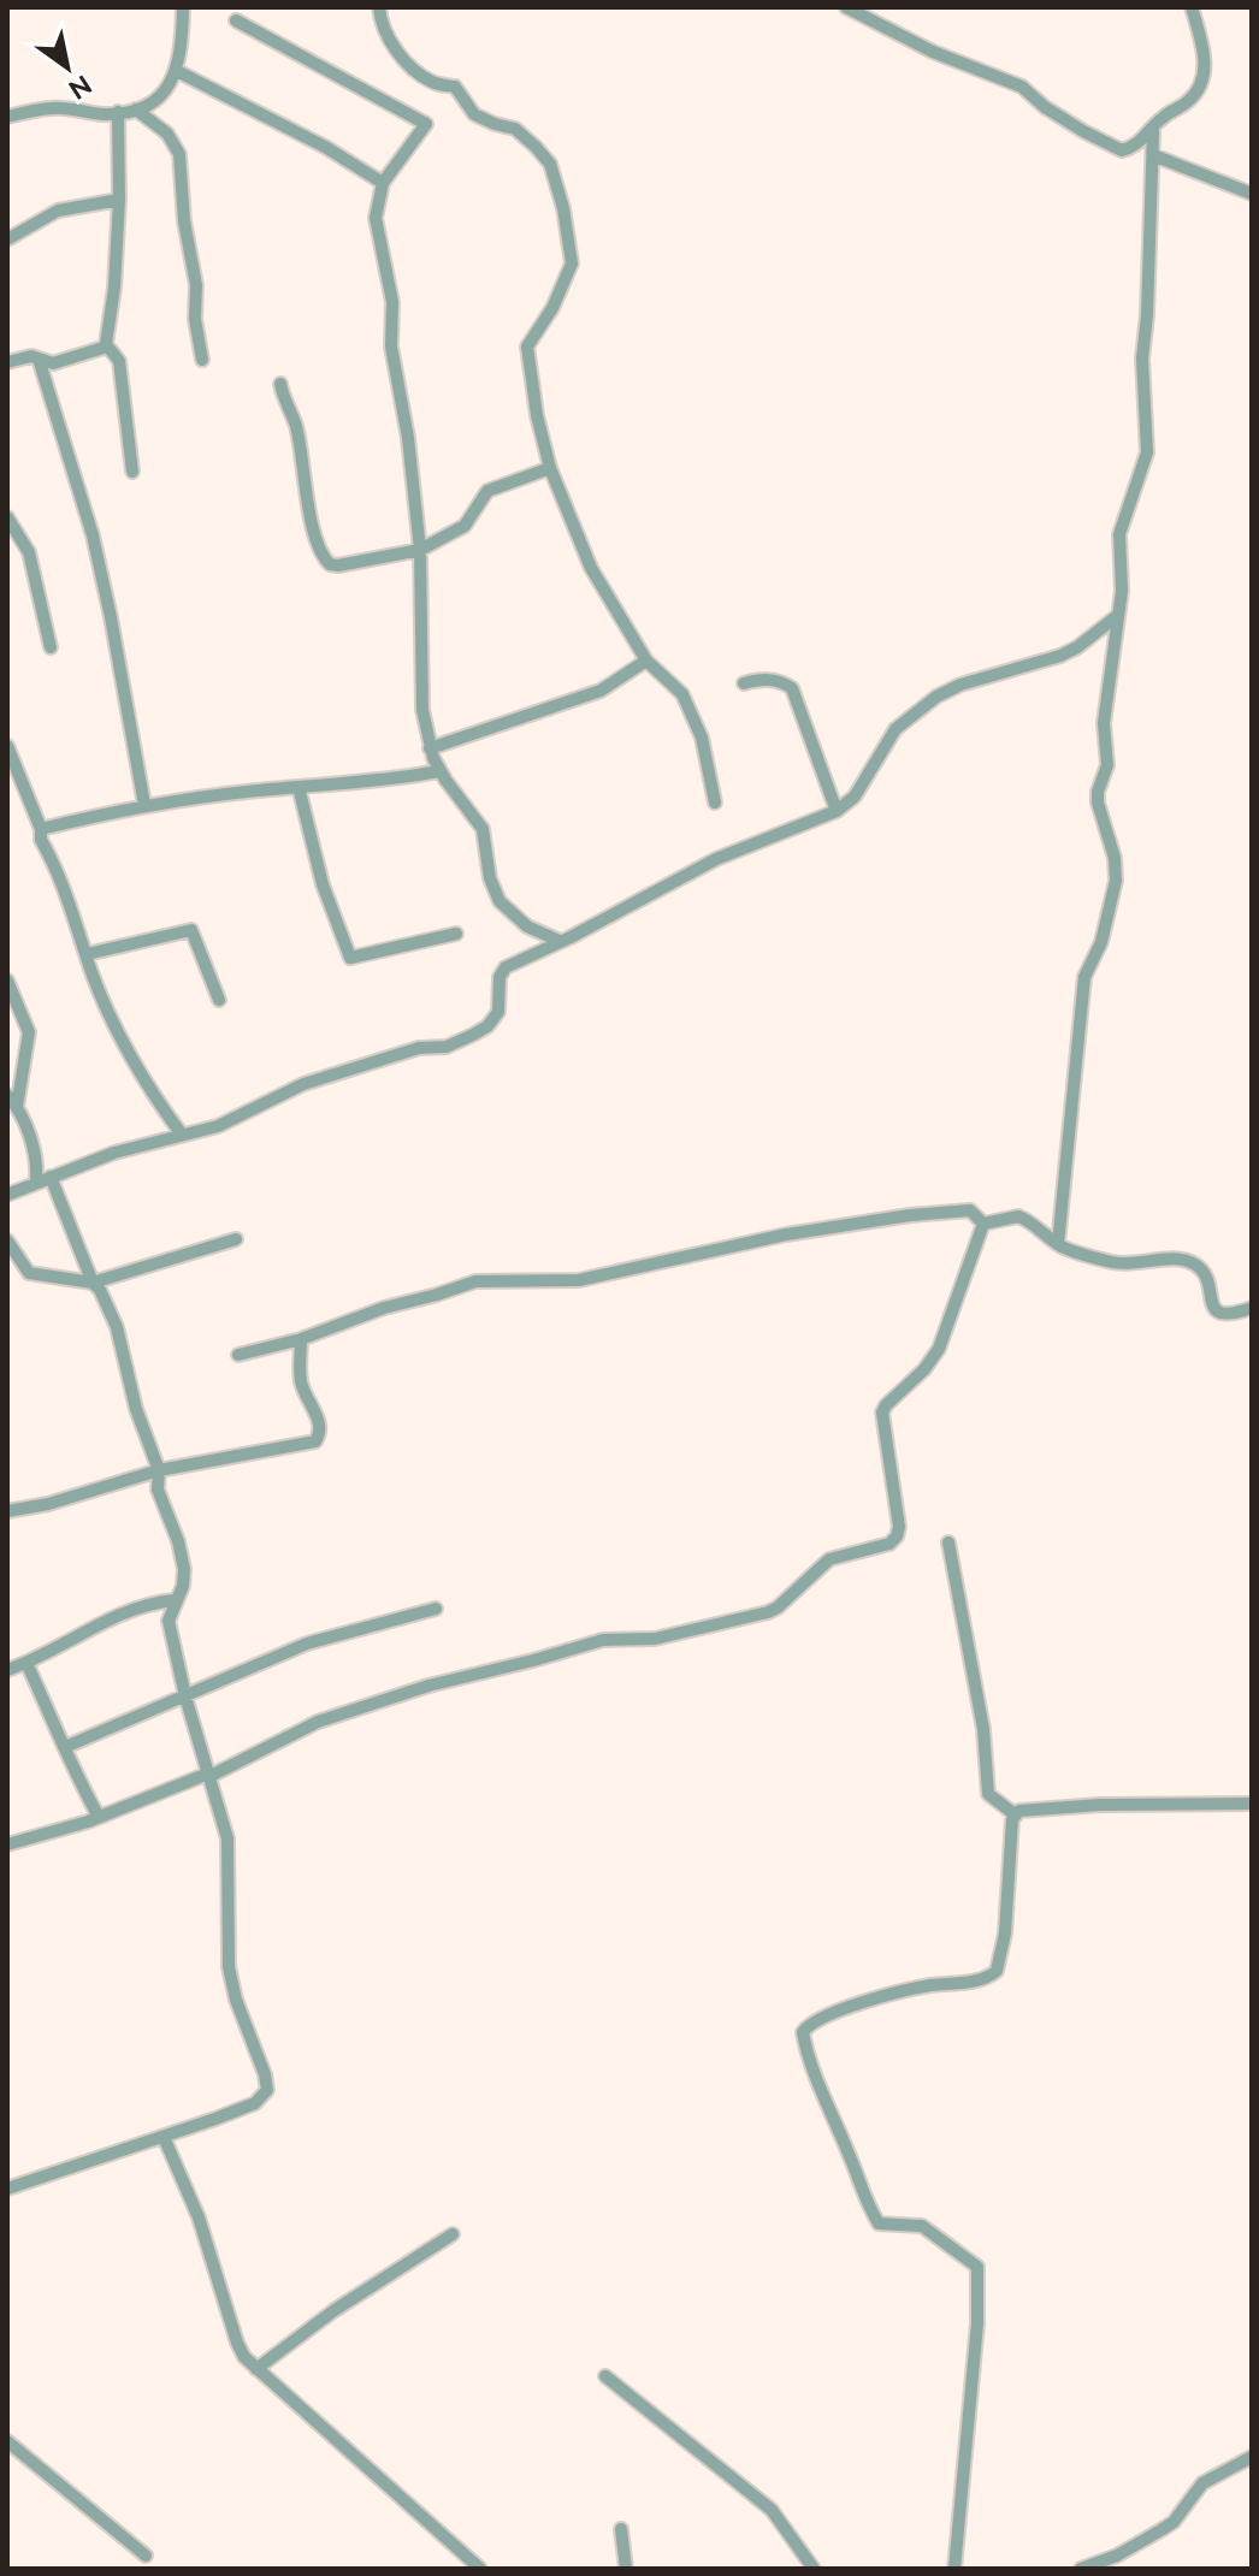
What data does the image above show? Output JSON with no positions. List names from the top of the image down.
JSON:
{
  "north": "bottom right"
}
